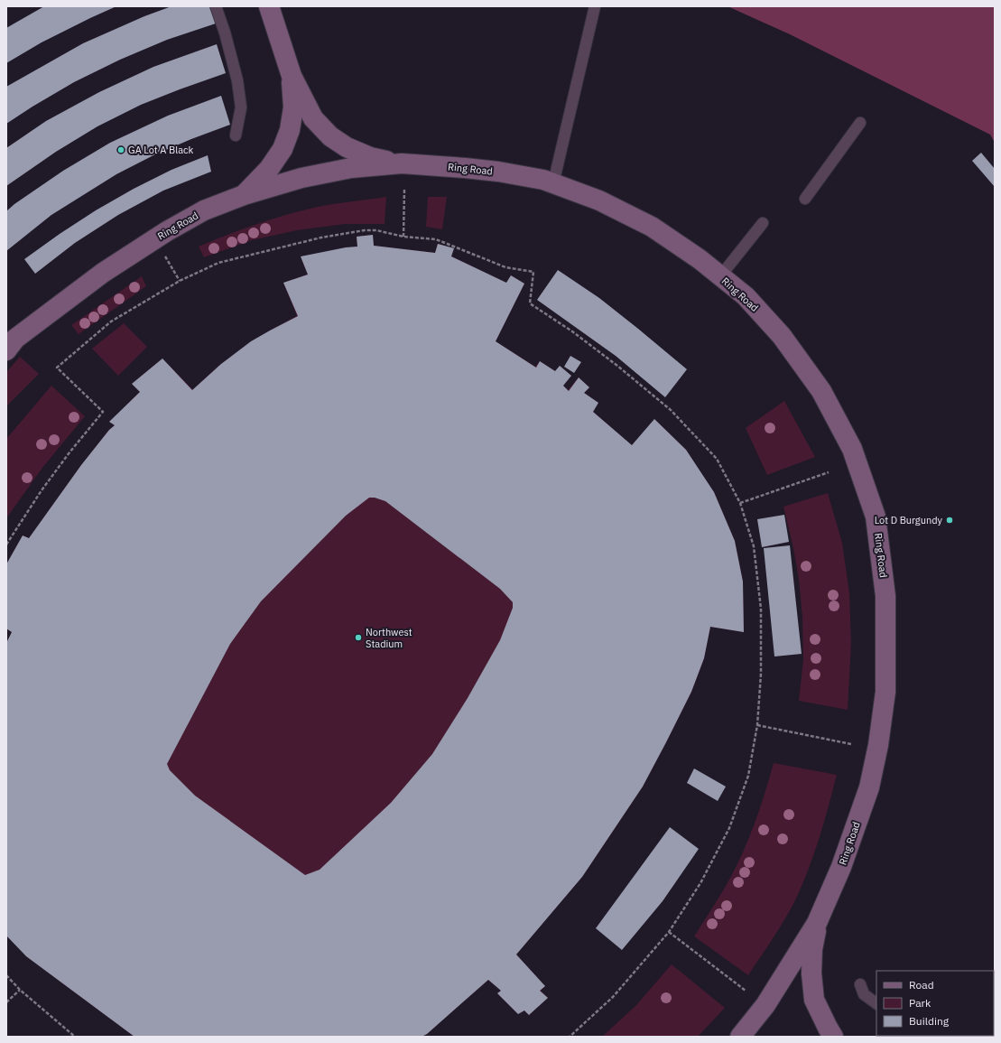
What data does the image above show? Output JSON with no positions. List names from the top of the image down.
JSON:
{
  "streets": {
    "main road": ["Ring Road"]
  },
  "places": ["GA Lot A Black", "Lot D Burgundy", "Northwest Stadium"],
  "legend": ["Road", "Park", "Building"]
}
